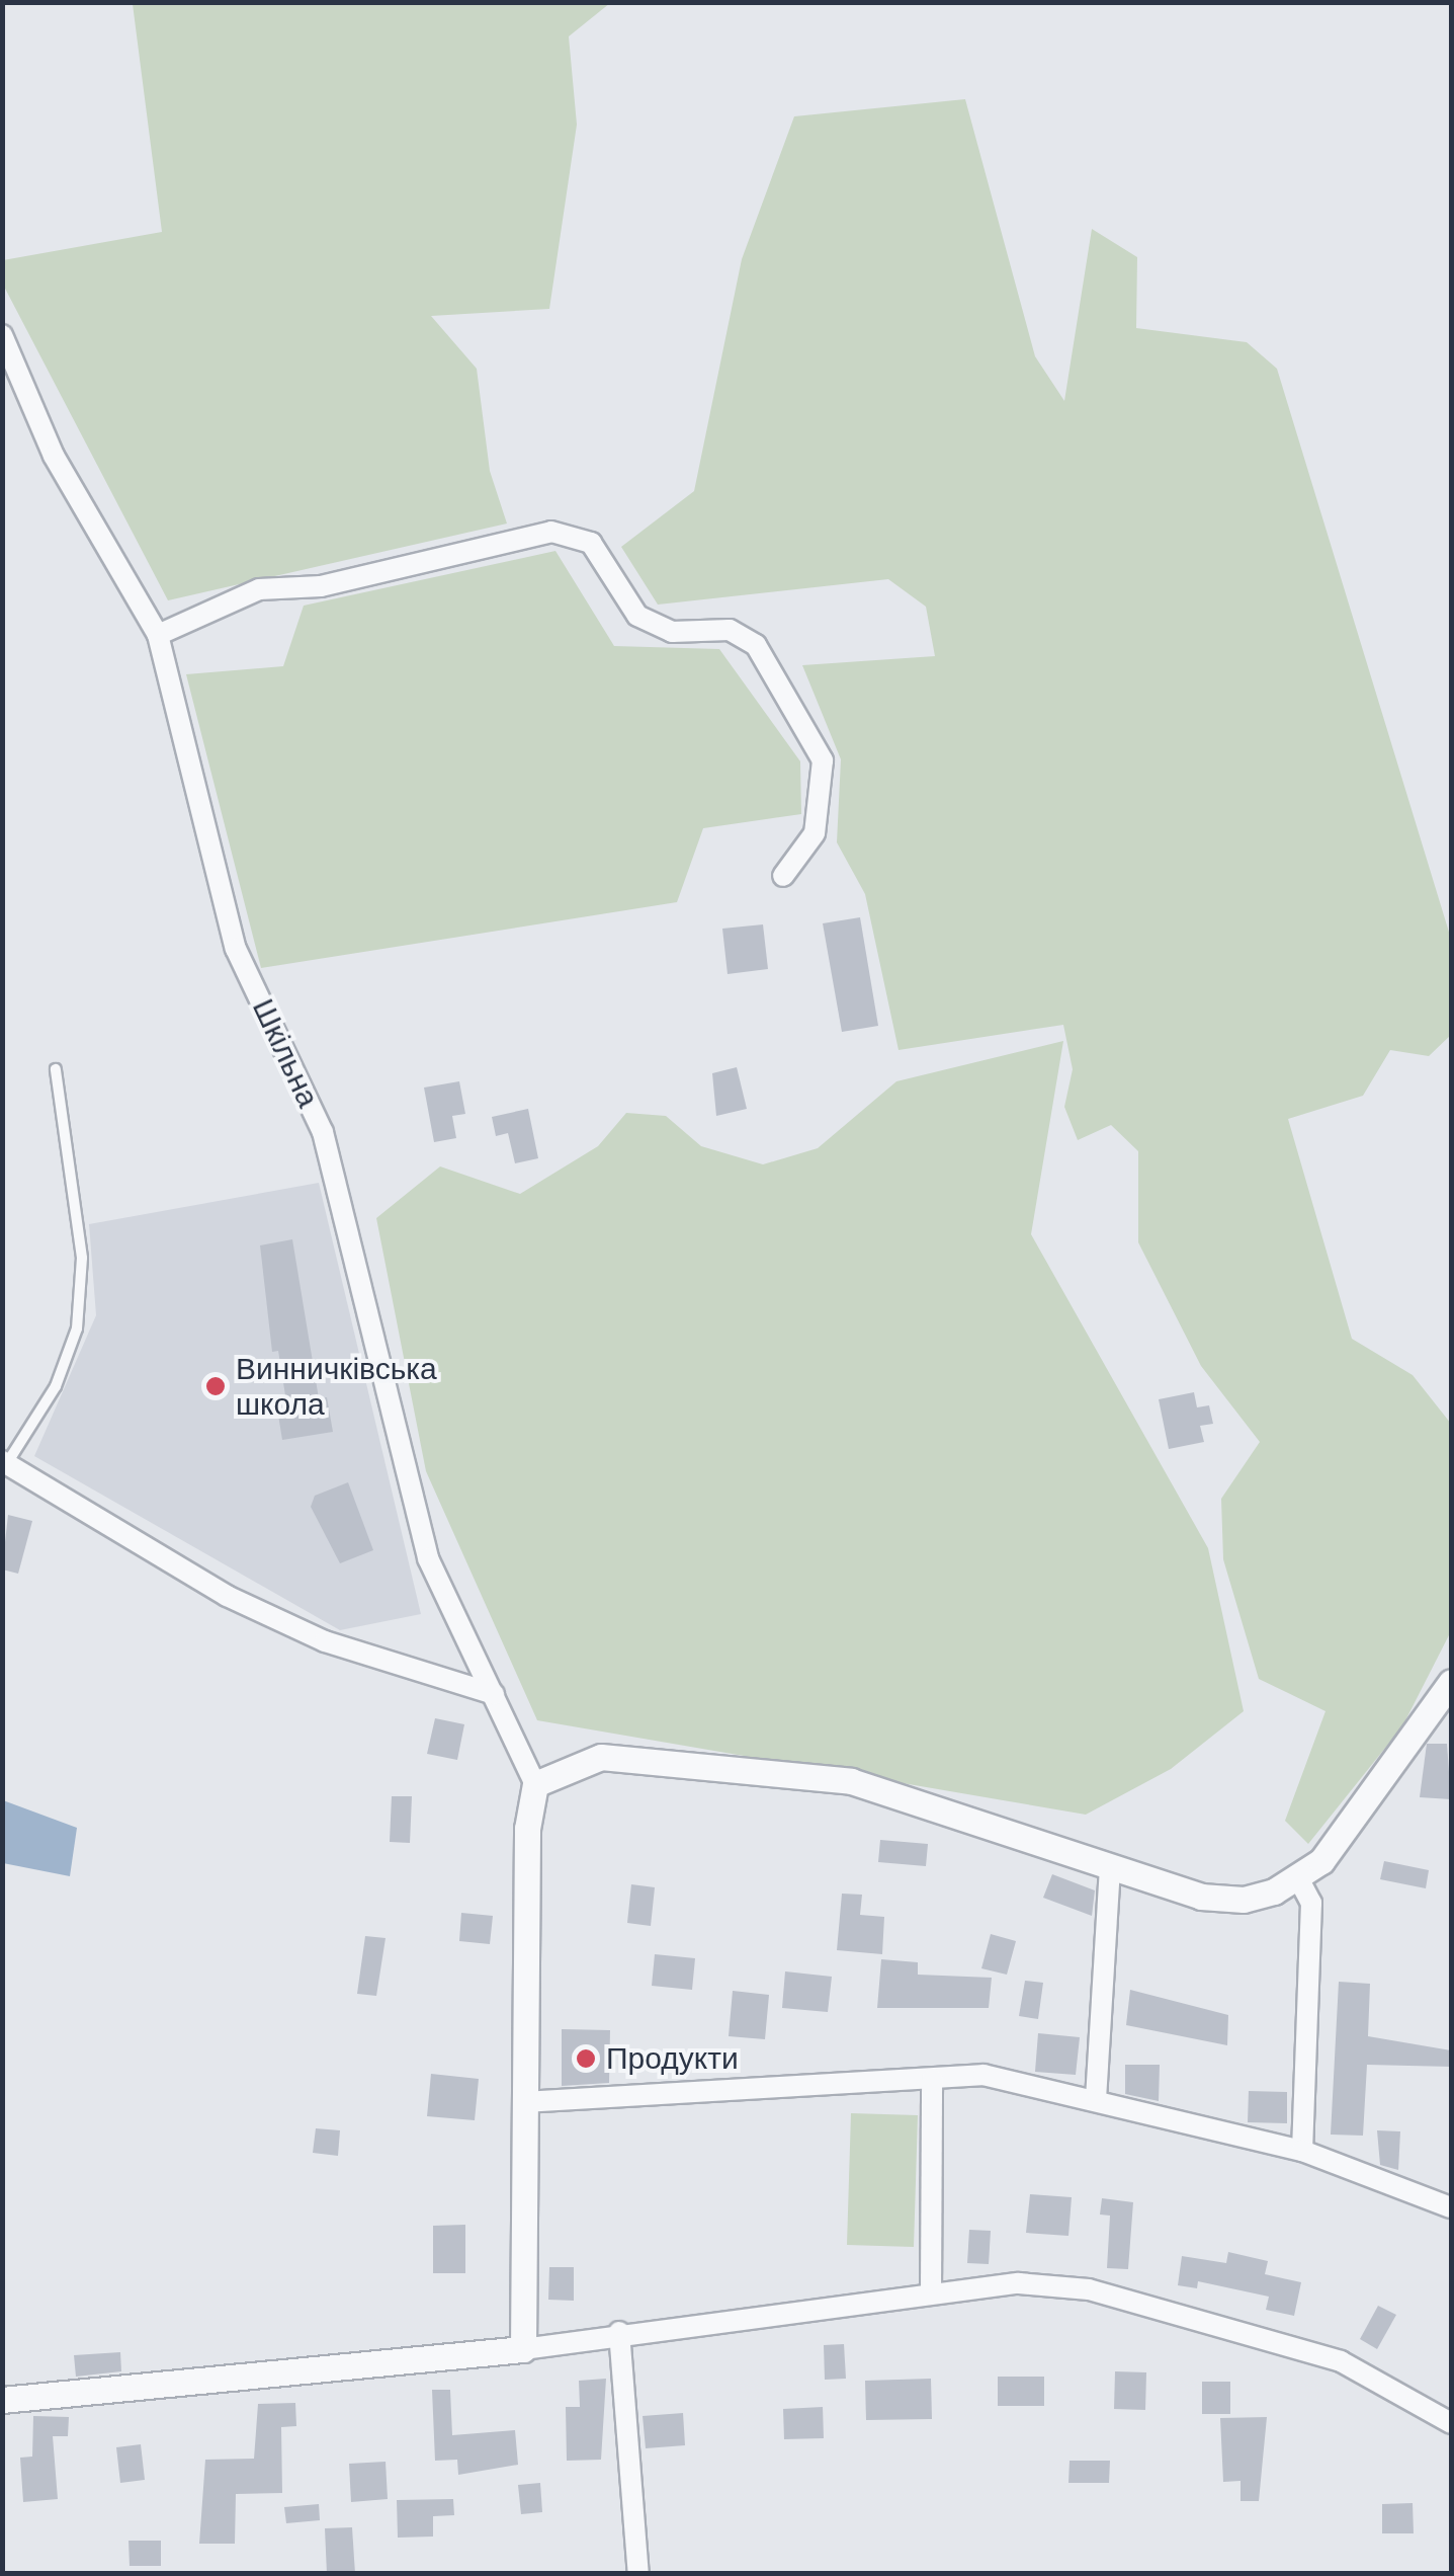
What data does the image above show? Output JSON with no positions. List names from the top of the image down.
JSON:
{
  "streets": {
    "street": ["Шкільна"]
  },
  "places": ["Винничківська школа", "Продукти"]
}
